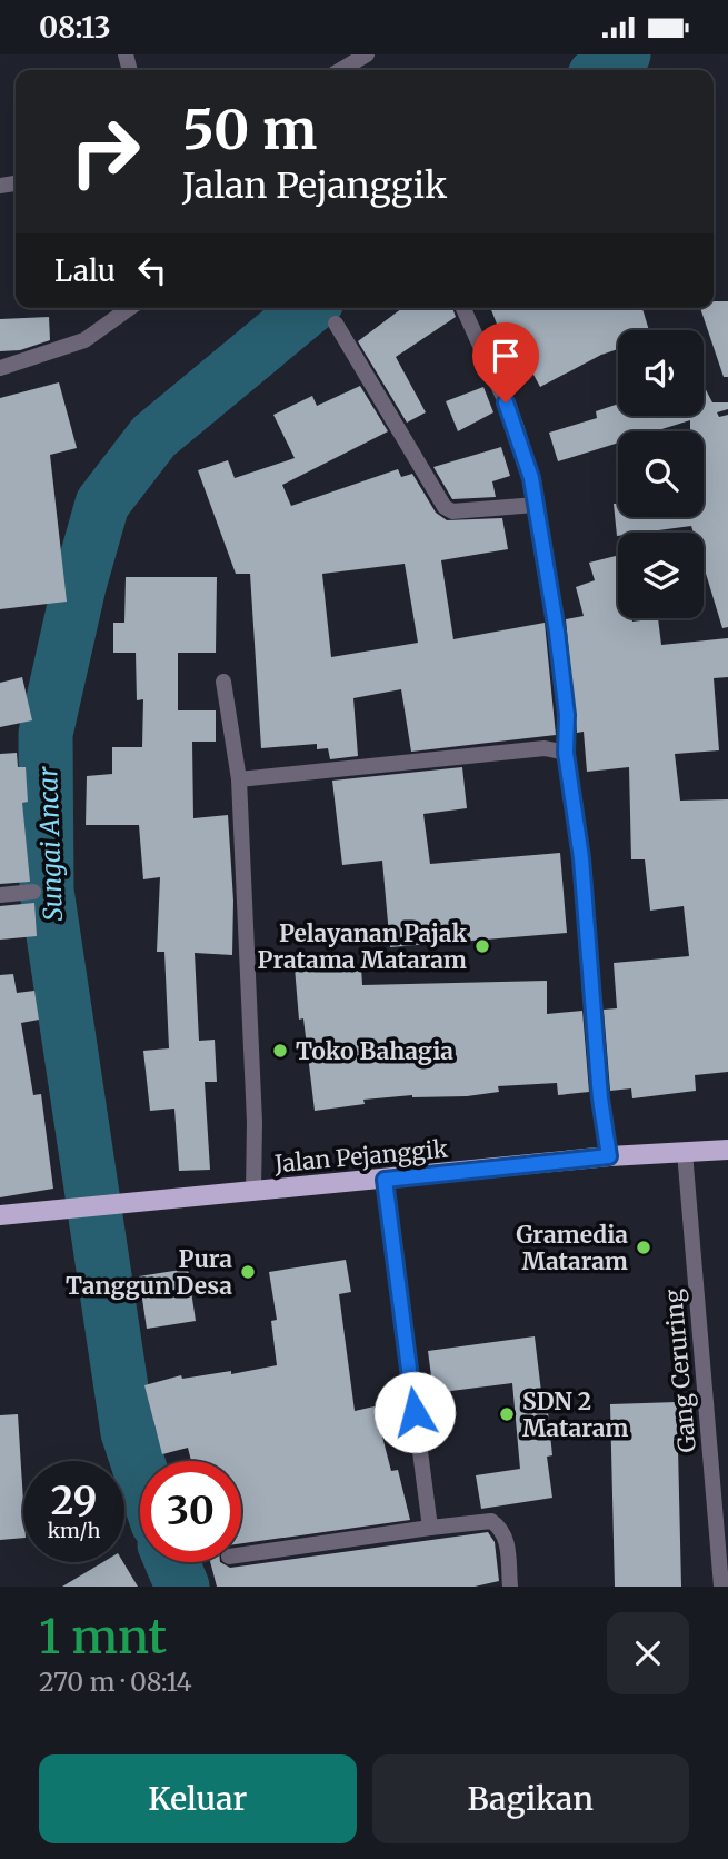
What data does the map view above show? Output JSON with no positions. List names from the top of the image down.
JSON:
{
  "streets": {
    "main road": ["Jalan Pejanggik"],
    "street": ["Gang Ceruring"]
  },
  "crossings": [
    ["Jalan Pejanggik", "Gang Ceruring"]
  ],
  "water": ["Sungai Ancar"],
  "places": [
    "Pelayanan Pajak Pratama Mataram",
    "Toko Bahagia",
    "Gramedia Mataram",
    "Pura Tanggun Desa",
    "SDN 2 Mataram"
  ],
  "page": {
    "status": "08:13",
    "turn": ["50 m", "Jalan Pejanggik"],
    "then": "Lalu",
    "speed": "29 km/h",
    "limit": "30",
    "heading": ["1 mnt", "270 m · 08:14"],
    "buttons": ["Keluar", "Bagikan"]
  }
}
